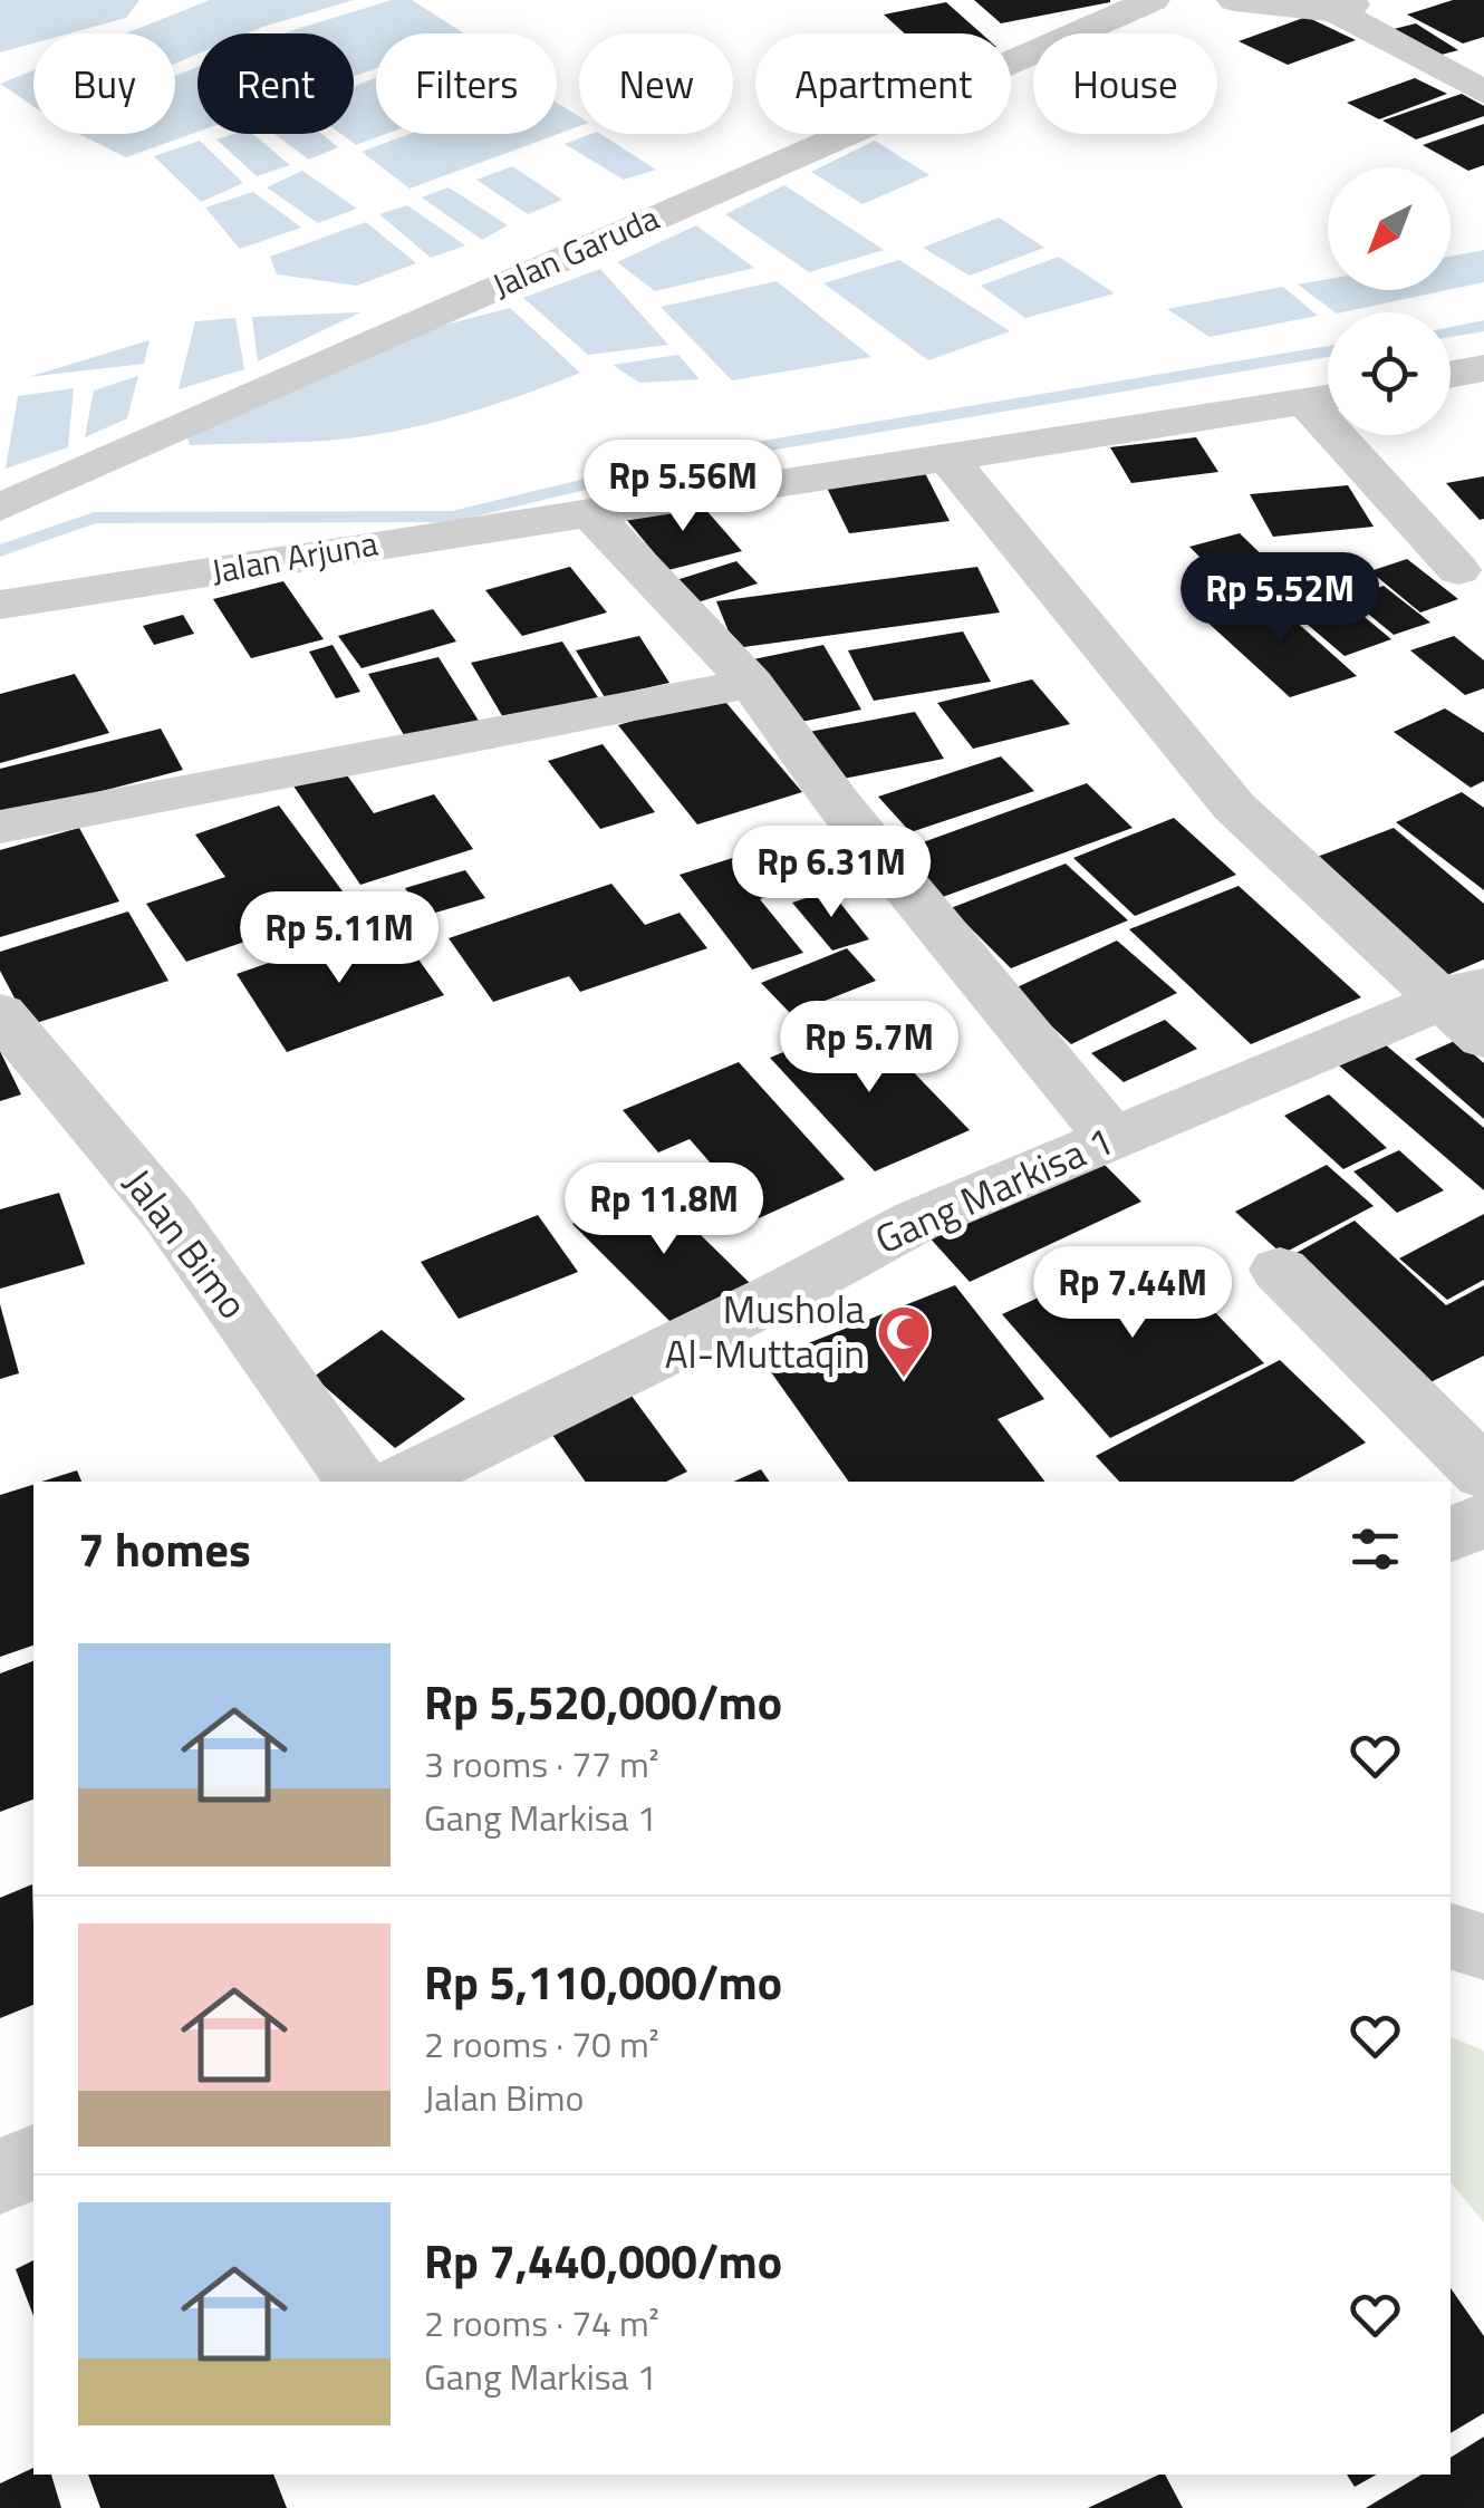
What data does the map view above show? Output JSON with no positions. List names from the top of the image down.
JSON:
{
  "streets": {
    "street": [
      "Jalan Garuda",
      "Jalan Arjuna",
      "Gang Markisa 1",
      "Jalan Bimo"
    ]
  },
  "places": {
    "mosque": ["Mushola Al-Muttaqin"]
  },
  "north": "bottom left",
  "page": {
    "chip": [
      "Buy",
      "Rent",
      "Filters",
      "New",
      "Apartment",
      "House"
    ],
    "price": [
      "Rp 5.56M",
      "Rp 5.52M",
      "Rp 6.31M",
      "Rp 5.11M",
      "Rp 5.7M",
      "Rp 11.8M",
      "Rp 7.44M"
    ],
    "heading": "7 homes",
    "list": [
      {
        "name": "Rp 5,520,000/mo",
        "note": "3 rooms · 77 m² · Gang Markisa 1"
      },
      {
        "name": "Rp 5,110,000/mo",
        "note": "2 rooms · 70 m² · Jalan Bimo"
      },
      {
        "name": "Rp 7,440,000/mo",
        "note": "2 rooms · 74 m² · Gang Markisa 1"
      }
    ]
  }
}
